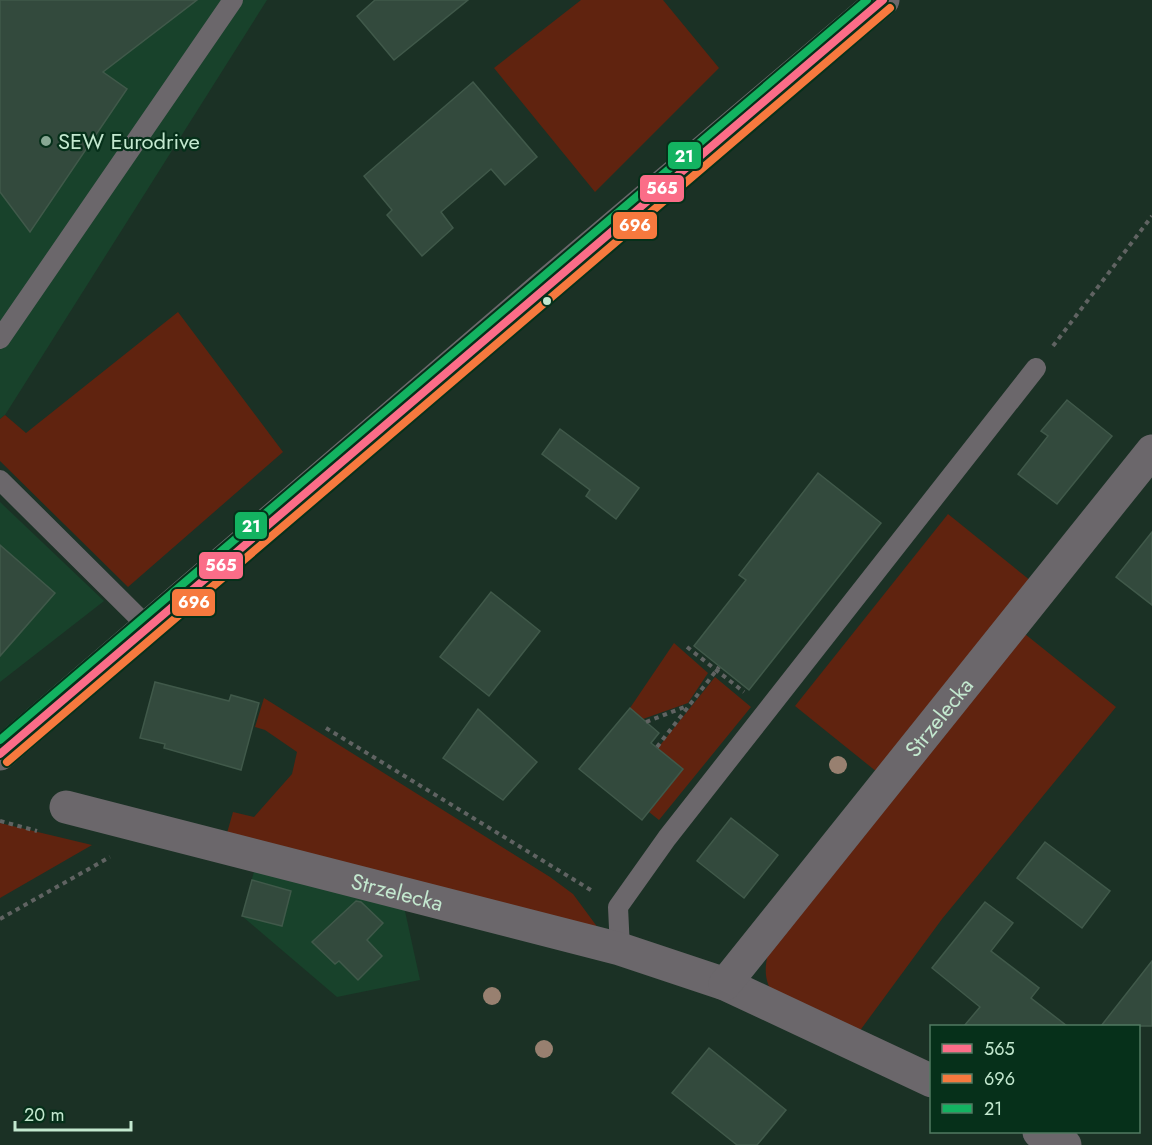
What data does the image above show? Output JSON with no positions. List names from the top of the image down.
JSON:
{
  "streets": {
    "street": ["Strzelecka"]
  },
  "places": ["SEW Eurodrive"],
  "lines": ["transit line 565", "transit line 21", "transit line 696"],
  "legend": ["565", "696", "21"],
  "scale_bar": "20 m"
}
